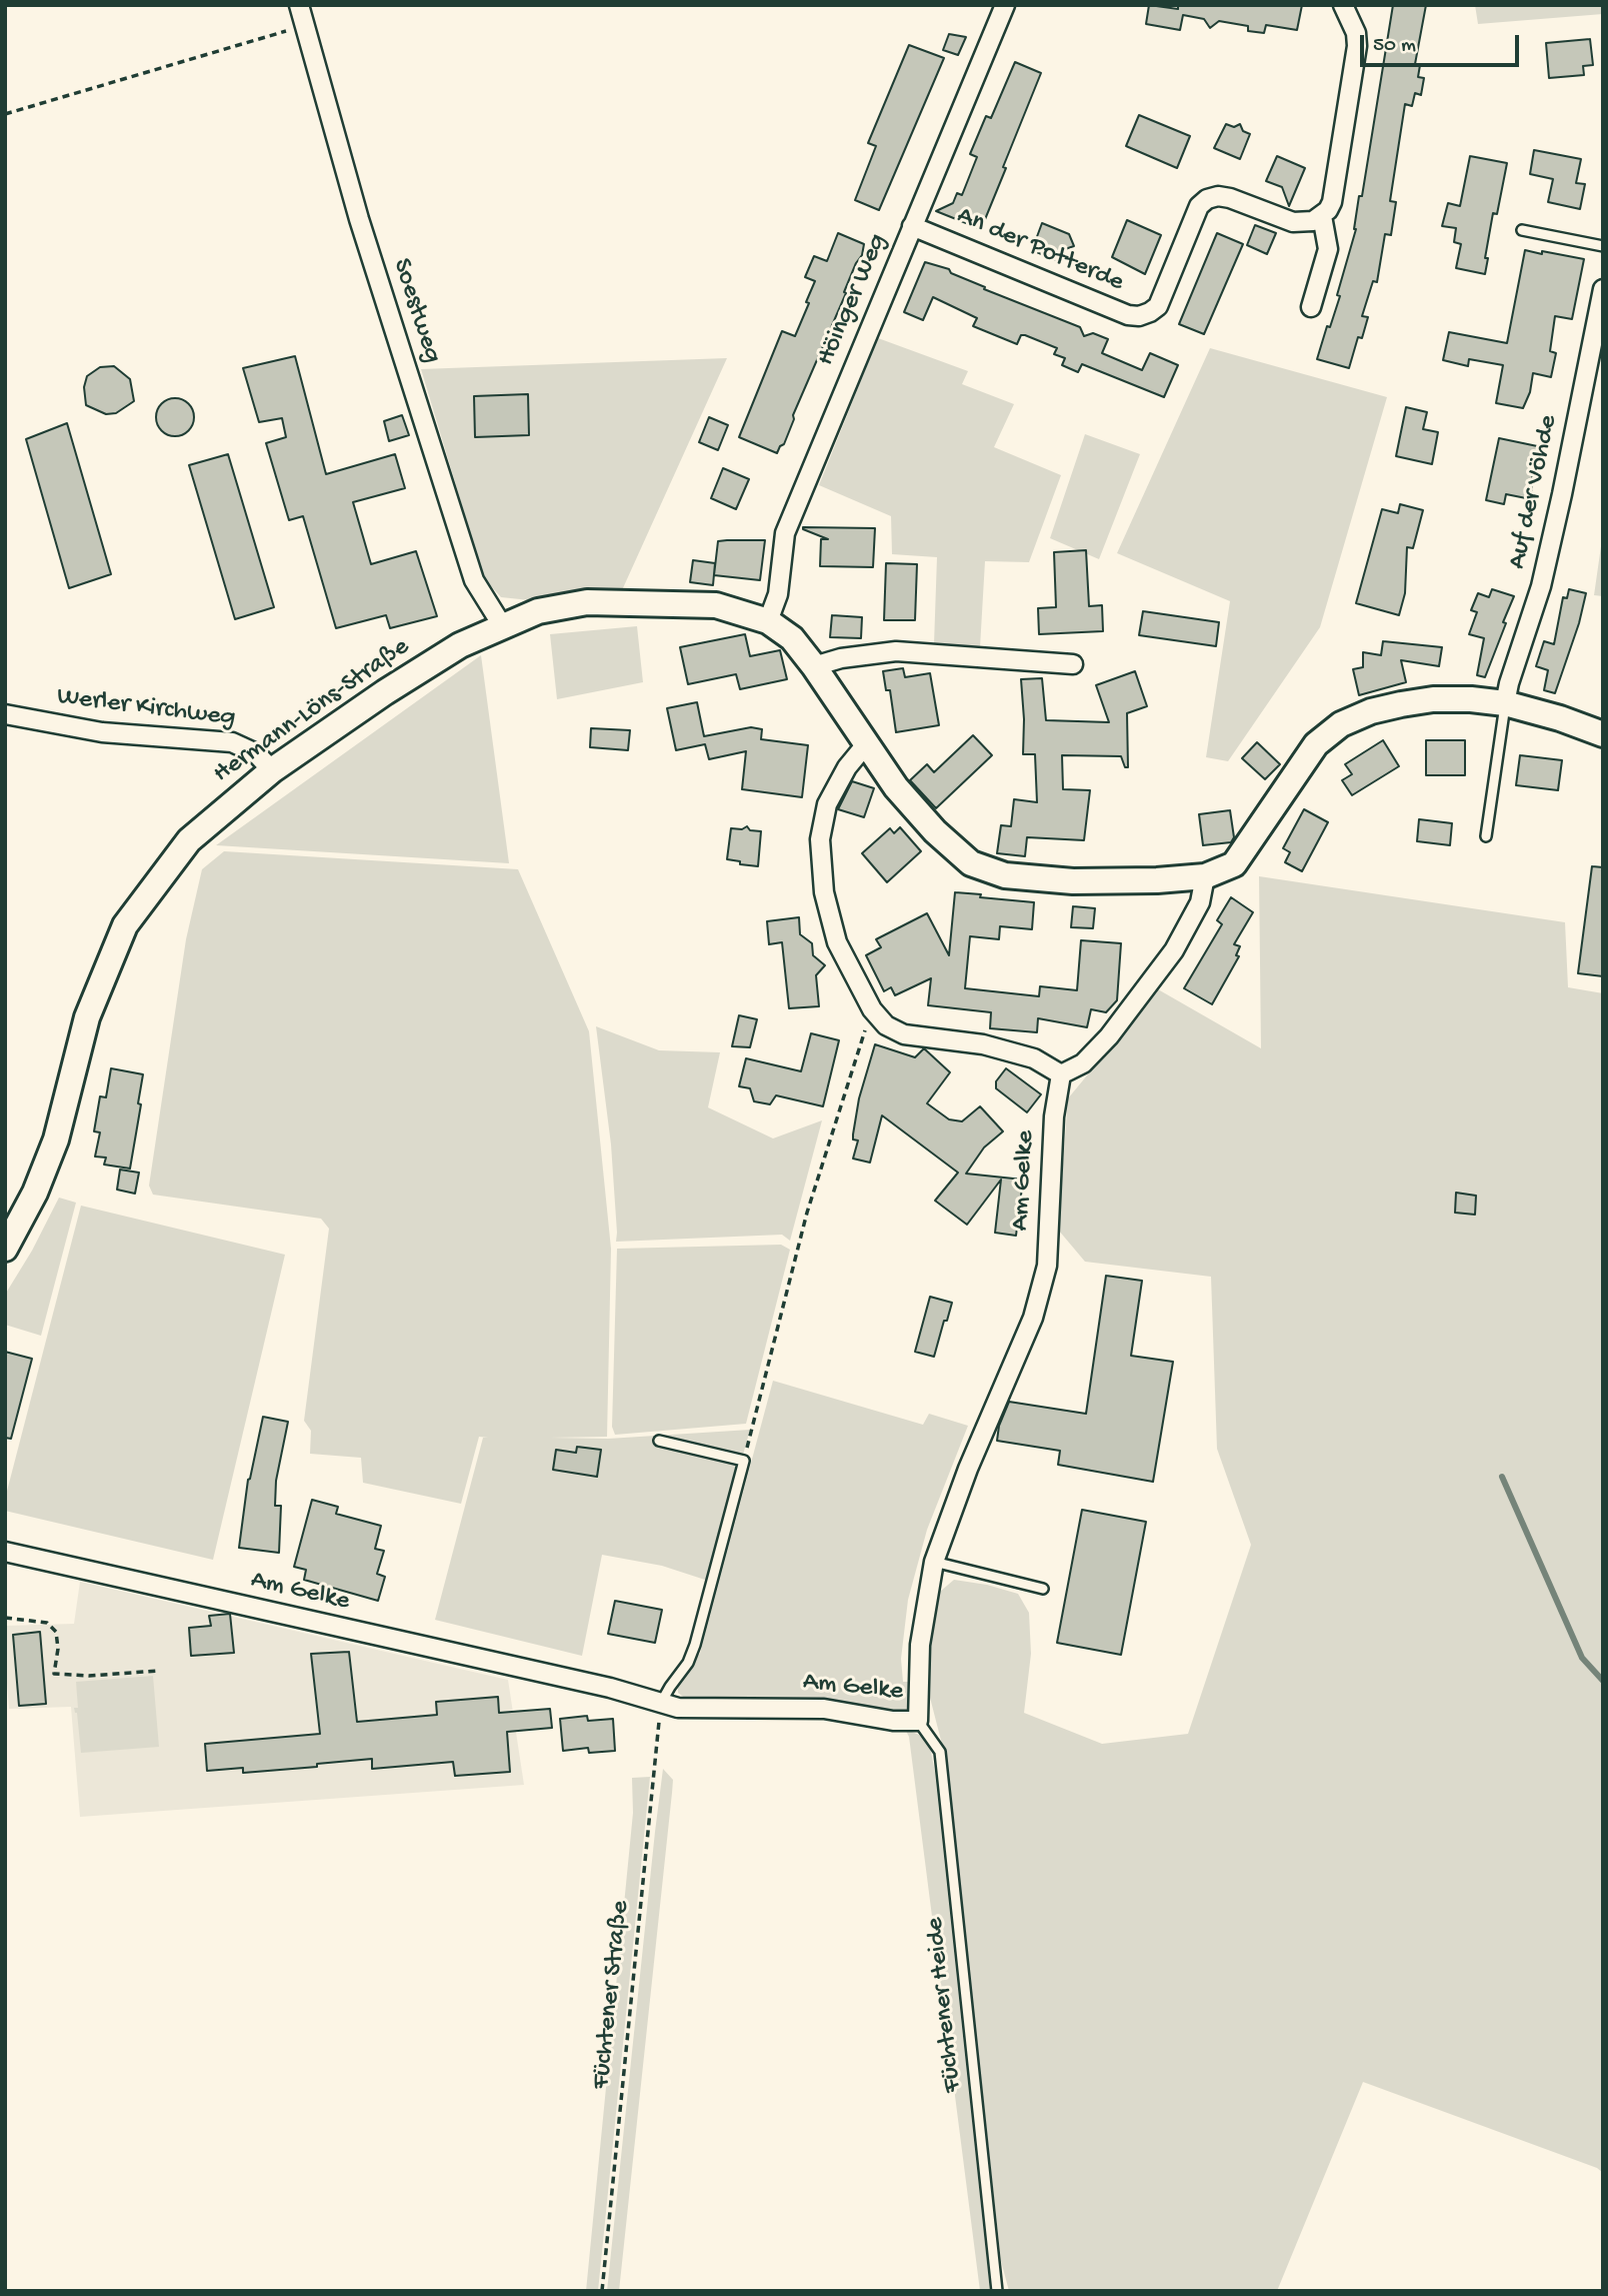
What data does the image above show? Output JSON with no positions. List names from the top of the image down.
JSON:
{
  "streets": {
    "street": [
      "An der Potterde",
      "Höinger Weg",
      "Soestweg",
      "Auf der Vöhde",
      "Werler Kirchweg",
      "Hermann-Löns-Straße",
      "Am Gelke"
    ],
    "lane": ["Füchtener Heide"],
    "path": ["Füchtener Straße"]
  },
  "crossings": [
    ["An der Potterde", "Höinger Weg"],
    ["Höinger Weg", "Hermann-Löns-Straße"],
    ["Soestweg", "Hermann-Löns-Straße"],
    ["Auf der Vöhde", "Hermann-Löns-Straße"],
    ["Werler Kirchweg", "Hermann-Löns-Straße"],
    ["Am Gelke", "Füchtener Straße"],
    ["Am Gelke", "Füchtener Heide"]
  ],
  "scale_bar": "50 m"
}
